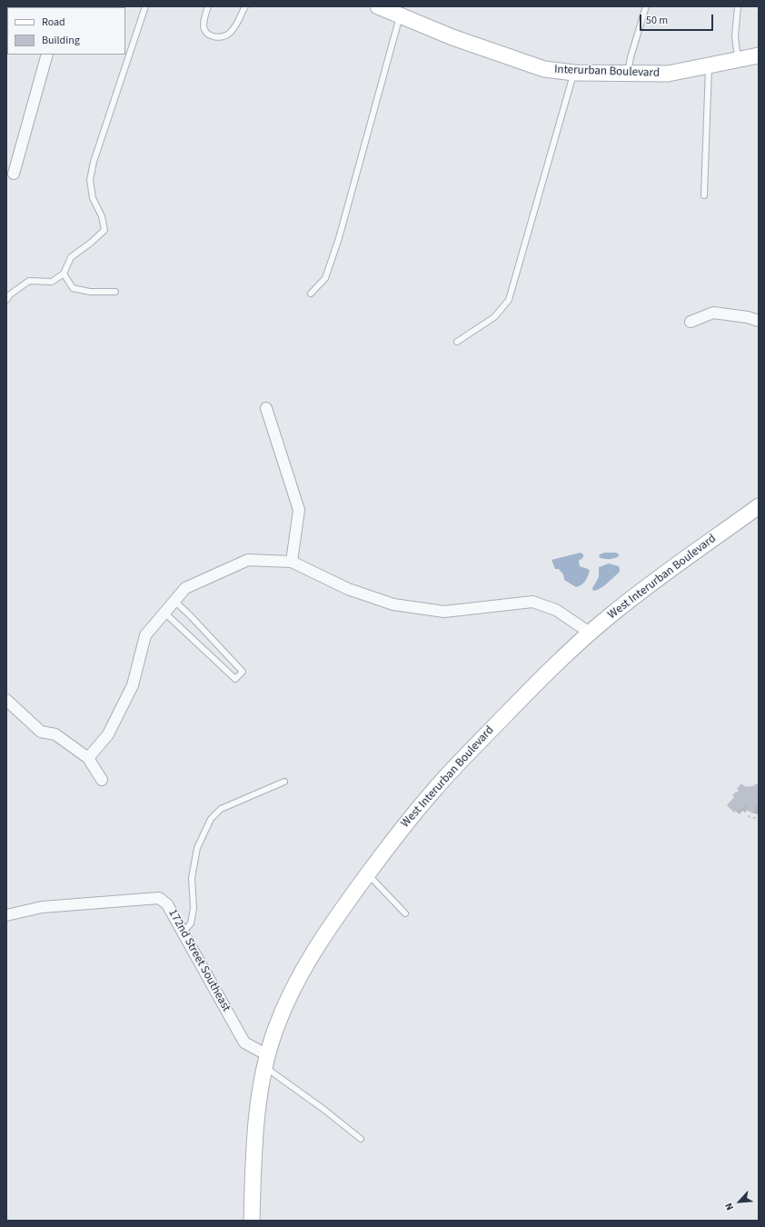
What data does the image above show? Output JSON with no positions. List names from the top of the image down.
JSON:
{
  "streets": {
    "street": ["Interurban Boulevard", "West Interurban Boulevard", "172nd Street Southeast"]
  },
  "crossings": [
    ["West Interurban Boulevard", "172nd Street Southeast"]
  ],
  "legend": ["Road", "Building"],
  "scale_bar": "50 m",
  "north": "bottom left"
}
